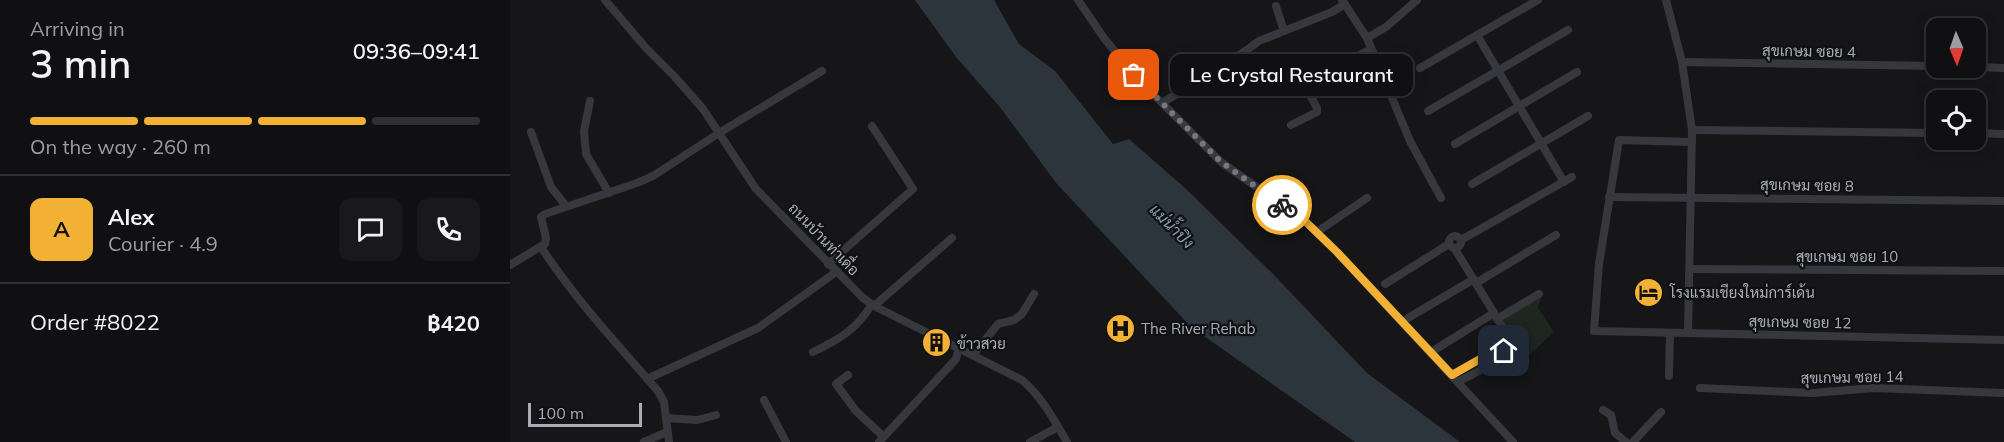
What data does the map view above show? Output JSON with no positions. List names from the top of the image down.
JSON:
{
  "streets": {
    "street": [
      "สุขเกษม ซอย 4",
      "สุขเกษม ซอย 8",
      "ถนนบ้านท่าเดื่อ",
      "สุขเกษม ซอย 10",
      "สุขเกษม ซอย 12",
      "สุขเกษม ซอย 14"
    ]
  },
  "crossings": [
    ["สุขเกษม ซอย 8", "สุขเกษม ซอย 12"]
  ],
  "water": ["แม่น้ำปิง"],
  "places": {
    "other": ["Le Crystal Restaurant"],
    "hotel": ["โรงแรมเชียงใหม่การ์เด้น"],
    "hospital": ["The River Rehab"],
    "building": ["ข้าวสวย"]
  },
  "scale_bar": "100 m",
  "north": "bottom",
  "page": {
    "heading": ["3 min", "Arriving in", "09:36–09:41"],
    "panel": [
      "Alex",
      "Courier · 4.9",
      "Order #8022",
      "฿420"
    ],
    "bubble": "Le Crystal Restaurant",
    "bar": "On the way · 260 m",
    "round": "A",
    "scale": "100 m"
  }
}
